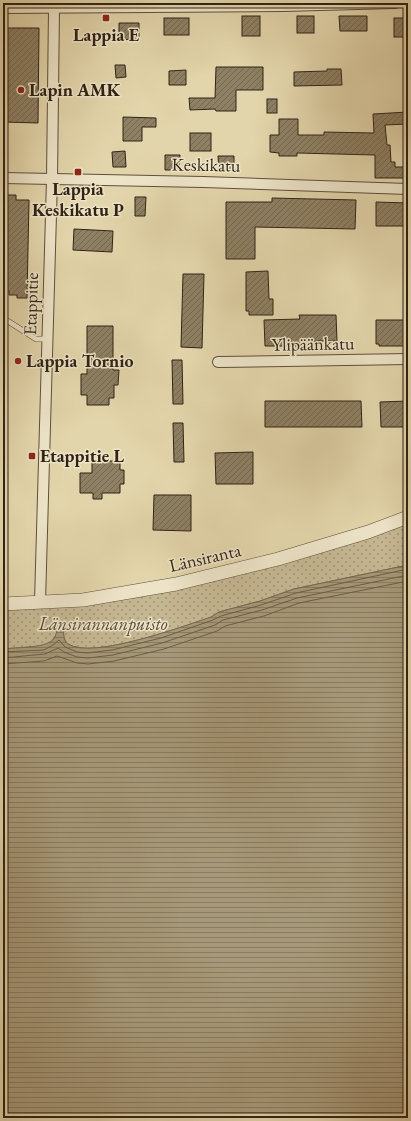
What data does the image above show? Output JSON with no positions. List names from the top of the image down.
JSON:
{
  "streets": {
    "street": [
      "Keskikatu",
      "Etappitie",
      "Ylipäänkatu",
      "Länsiranta"
    ]
  },
  "crossings": [
    ["Keskikatu", "Etappitie"],
    ["Etappitie", "Länsiranta"]
  ],
  "parks": ["Länsirannanpuisto"],
  "places": {
    "transit": ["Lappia E", "Lappia Keskikatu P", "Etappitie L"],
    "other": ["Lapin AMK", "Lappia Tornio"]
  }
}
